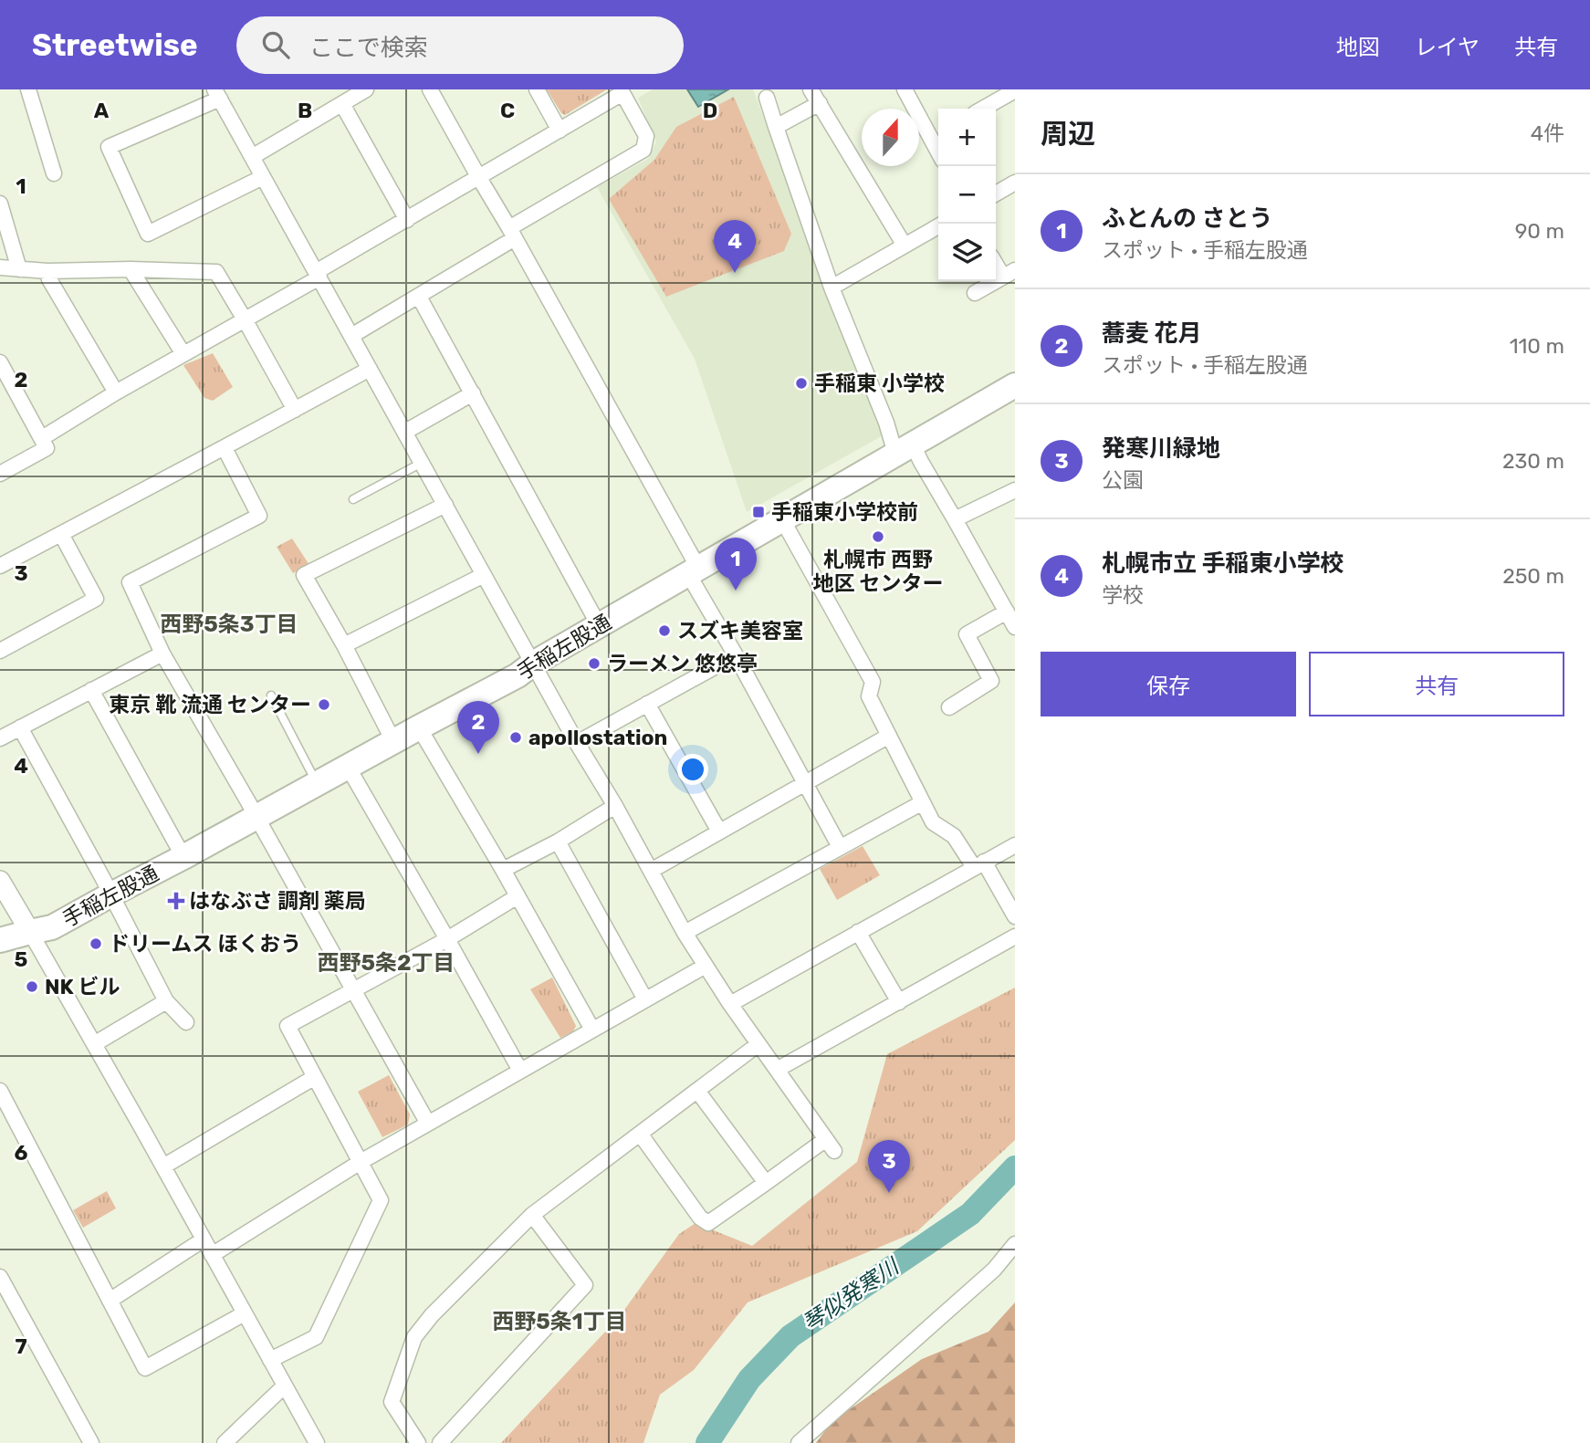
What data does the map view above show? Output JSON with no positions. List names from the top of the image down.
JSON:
{
  "streets": {
    "main road": ["手稲左股通"]
  },
  "districts": ["西野5条3丁目", "西野5条2丁目", "西野5条1丁目"],
  "water": ["琴似発寒川"],
  "places": {
    "other": [
      "手稲東 小学校",
      "札幌市 西野 地区 センター",
      "スズキ美容室",
      "ラーメン 悠悠亭",
      "東京 靴 流通 センター",
      "apollostation",
      "ドリームス ほくおう",
      "NK ビル"
    ],
    "transit": ["手稲東小学校前"],
    "health": ["はなぶさ 調剤 薬局"]
  },
  "north": "top",
  "page": {
    "header": "Streetwise",
    "search": "ここで検索",
    "nav": ["地図", "レイヤ", "共有"],
    "heading": ["周辺", "4件"],
    "map_buttons": ["+", "−"],
    "list": [
      {
        "mark": "1",
        "name": "ふとんの さとう",
        "note": "スポット · 手稲左股通",
        "value": "90 m"
      },
      {
        "mark": "2",
        "name": "蕎麦 花月",
        "note": "スポット · 手稲左股通",
        "value": "110 m"
      },
      {
        "mark": "3",
        "name": "発寒川緑地",
        "note": "公園",
        "value": "230 m"
      },
      {
        "mark": "4",
        "name": "札幌市立 手稲東小学校",
        "note": "学校",
        "value": "250 m"
      }
    ],
    "pins": [
      "4",
      "1",
      "2",
      "3"
    ],
    "buttons": ["保存", "共有"]
  },
  "grid": {
    "columns": [
      "A",
      "B",
      "C",
      "D"
    ],
    "rows": [
      "1",
      "2",
      "3",
      "4",
      "5",
      "6",
      "7"
    ]
  }
}
